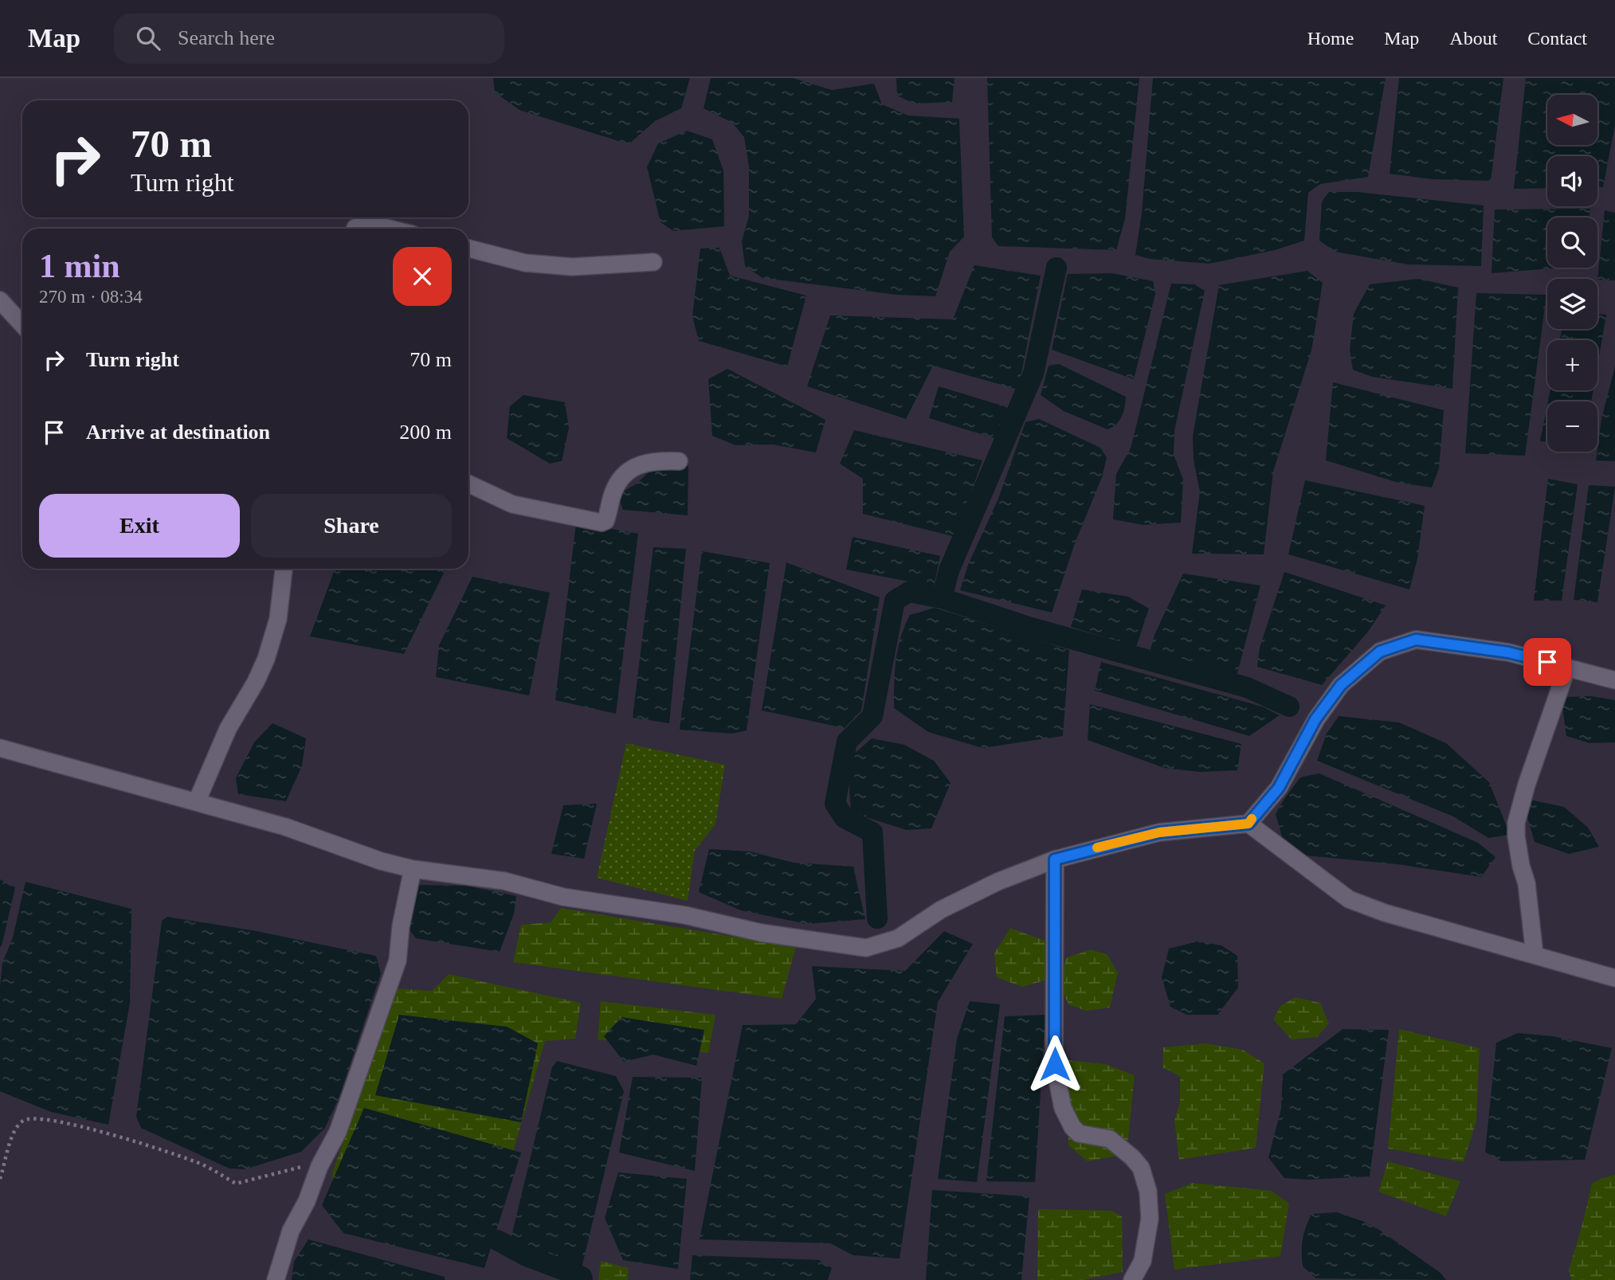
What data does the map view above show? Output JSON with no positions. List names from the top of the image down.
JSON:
{
  "north": "left",
  "page": {
    "header": "Map",
    "search": "Search here",
    "nav": [
      "Home",
      "Map",
      "About",
      "Contact"
    ],
    "map_buttons": ["+", "−"],
    "turn": ["70 m", "Turn right"],
    "heading": ["1 min", "270 m · 08:34"],
    "list": [
      {
        "name": "Turn right",
        "value": "70 m"
      },
      {
        "name": "Arrive at destination",
        "value": "200 m"
      }
    ],
    "buttons": ["Exit", "Share"]
  }
}
